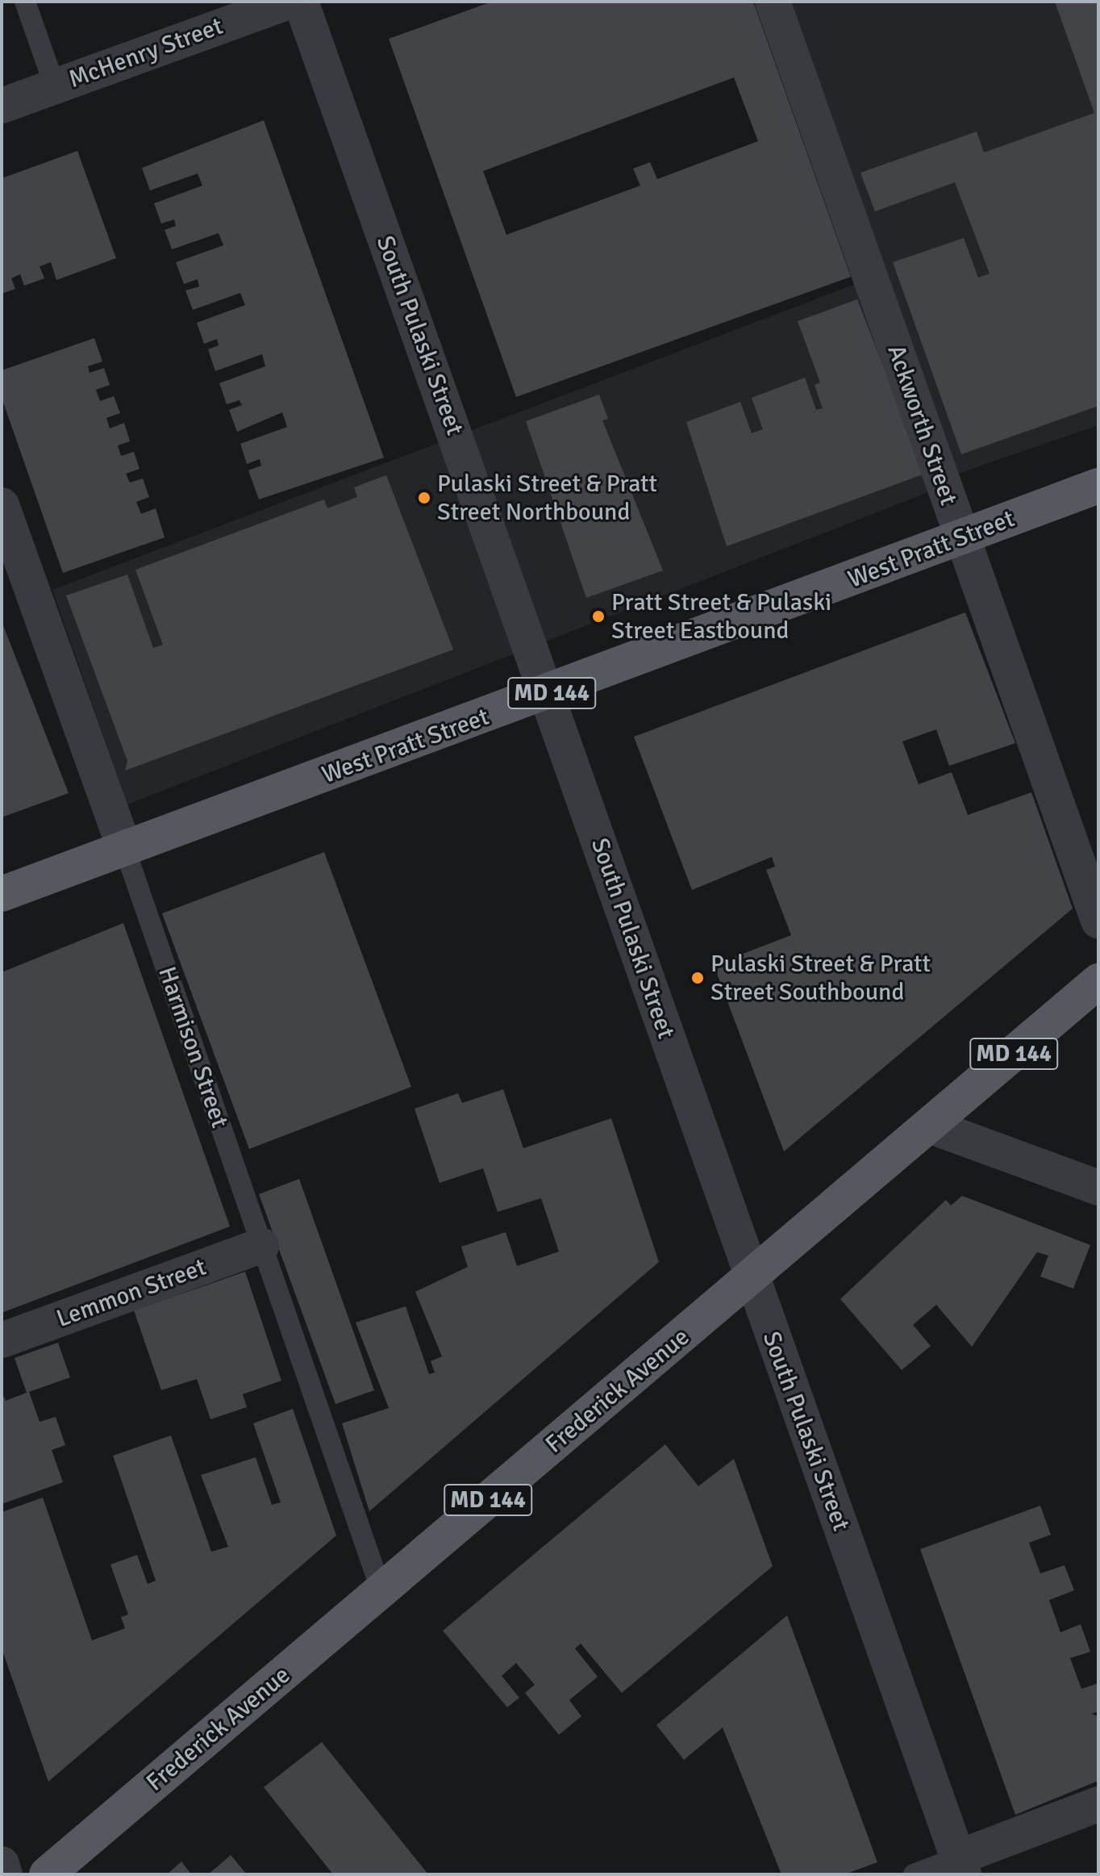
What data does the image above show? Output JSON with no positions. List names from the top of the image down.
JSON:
{
  "streets": {
    "main road": ["West Pratt Street", "MD 144", "Frederick Avenue"],
    "street": [
      "McHenry Street",
      "South Pulaski Street",
      "Ackworth Street",
      "Harmison Street",
      "Lemmon Street"
    ]
  },
  "crossings": [
    ["South Pulaski Street", "West Pratt Street"],
    ["South Pulaski Street", "Frederick Avenue"],
    ["Ackworth Street", "West Pratt Street"],
    ["West Pratt Street", "Harmison Street"],
    ["Harmison Street", "Lemmon Street"],
    ["Harmison Street", "Frederick Avenue"]
  ],
  "places": ["Pulaski Street & Pratt Street Northbound", "Pratt Street & Pulaski Street Eastbound", "Pulaski Street & Pratt Street Southbound"]
}
